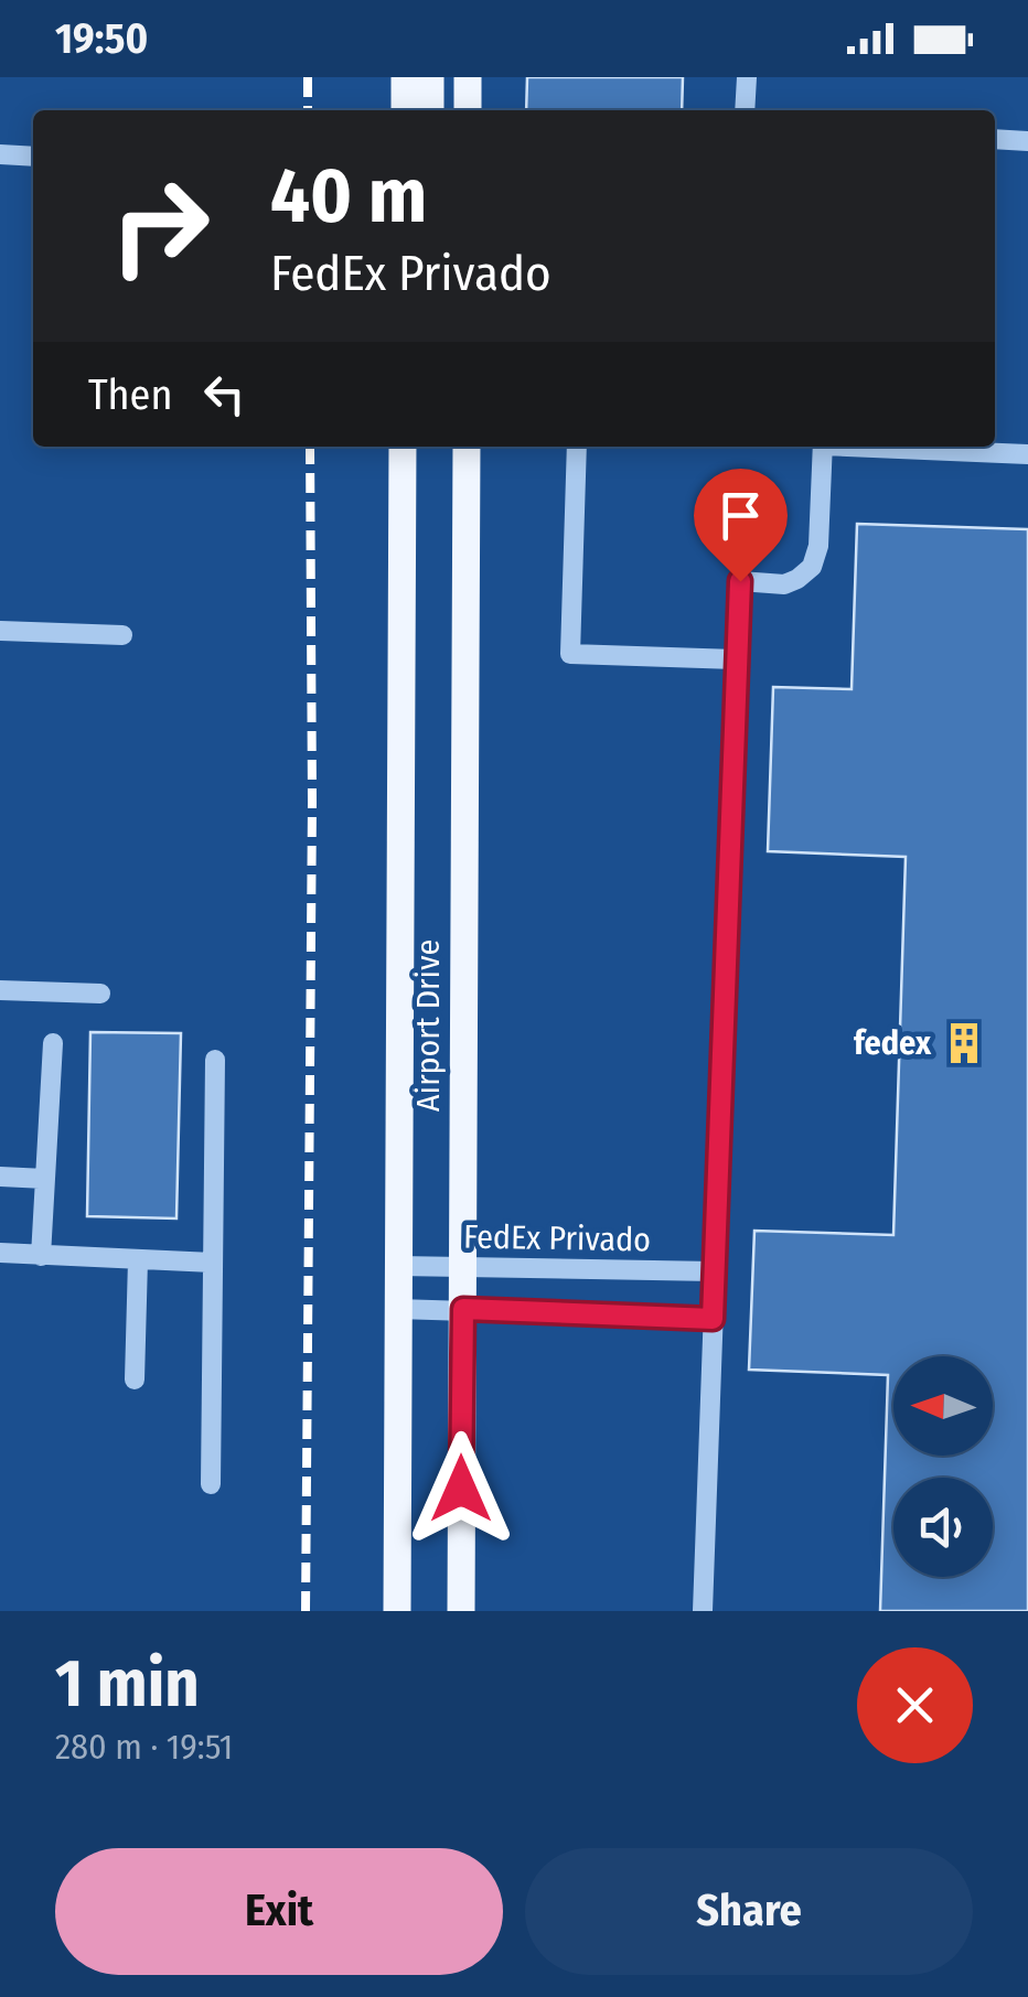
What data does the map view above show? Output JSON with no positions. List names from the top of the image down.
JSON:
{
  "streets": {
    "main road": ["Airport Drive"],
    "street": ["FedEx Privado"]
  },
  "crossings": [
    ["Airport Drive", "FedEx Privado"]
  ],
  "places": {
    "building": ["fedex"]
  },
  "north": "left",
  "page": {
    "status": "19:50",
    "turn": ["40 m", "FedEx Privado"],
    "then": "Then",
    "heading": ["1 min", "280 m · 19:51"],
    "buttons": ["Exit", "Share"]
  }
}
